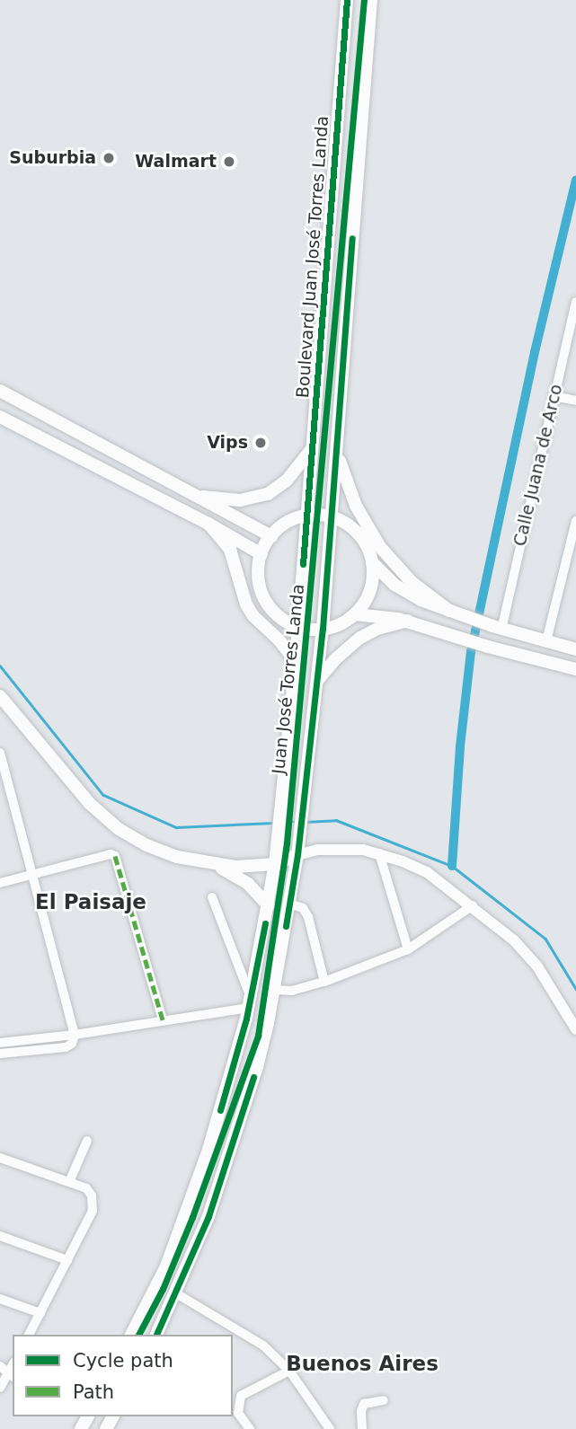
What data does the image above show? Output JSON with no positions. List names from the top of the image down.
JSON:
{
  "streets": {
    "main road": ["Boulevard Juan José Torres Landa"],
    "street": ["Calle Juana de Arco"],
    "cycle path": ["Juan José Torres Landa"]
  },
  "districts": ["El Paisaje", "Buenos Aires"],
  "places": ["Suburbia", "Walmart", "Vips"],
  "legend": ["Cycle path", "Path"]
}
